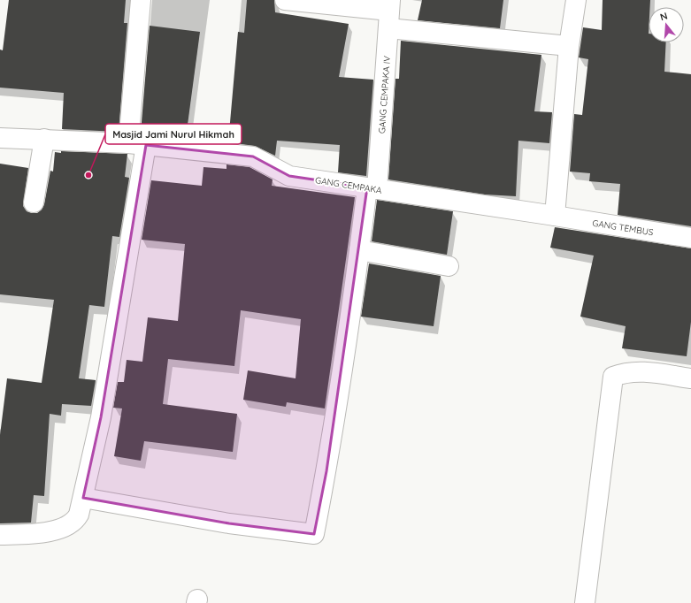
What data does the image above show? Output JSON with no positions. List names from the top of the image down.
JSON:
{
  "streets": {
    "street": ["GANG CEMPAKA IV", "GANG CEMPAKA", "GANG TEMBUS"]
  },
  "crossings": [
    ["GANG CEMPAKA IV", "GANG CEMPAKA"],
    ["GANG CEMPAKA", "GANG TEMBUS"]
  ],
  "places": ["Masjid Jami Nurul Hikmah"],
  "north": "top"
}
